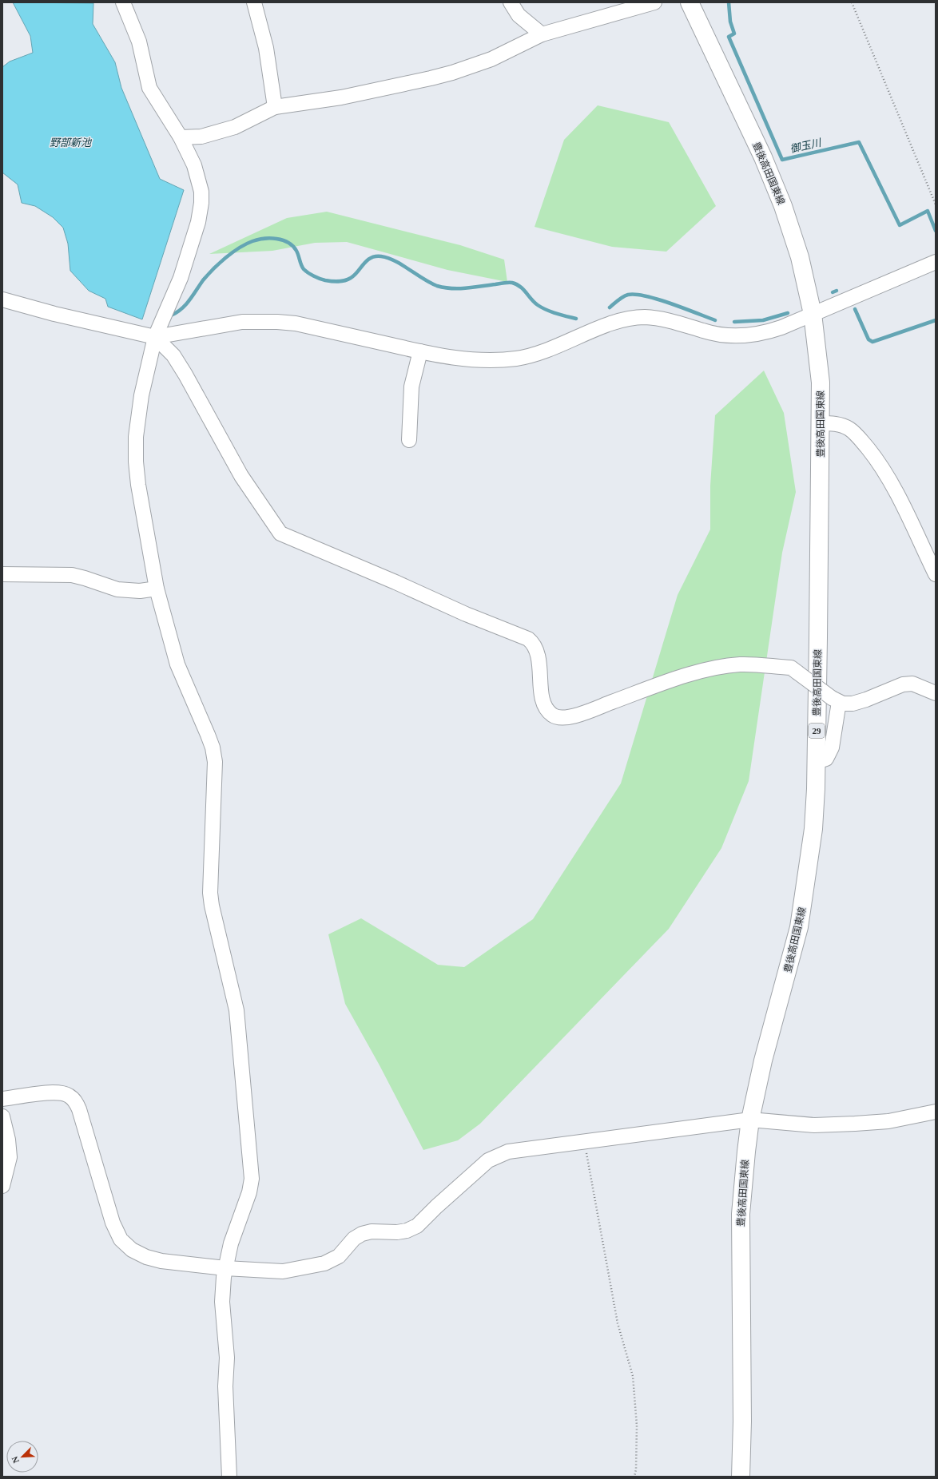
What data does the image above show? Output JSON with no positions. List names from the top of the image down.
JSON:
{
  "streets": {
    "main road": ["豊後高田国東線", "29"]
  },
  "water": ["野部新池", "御玉川"],
  "north": "bottom left"
}
